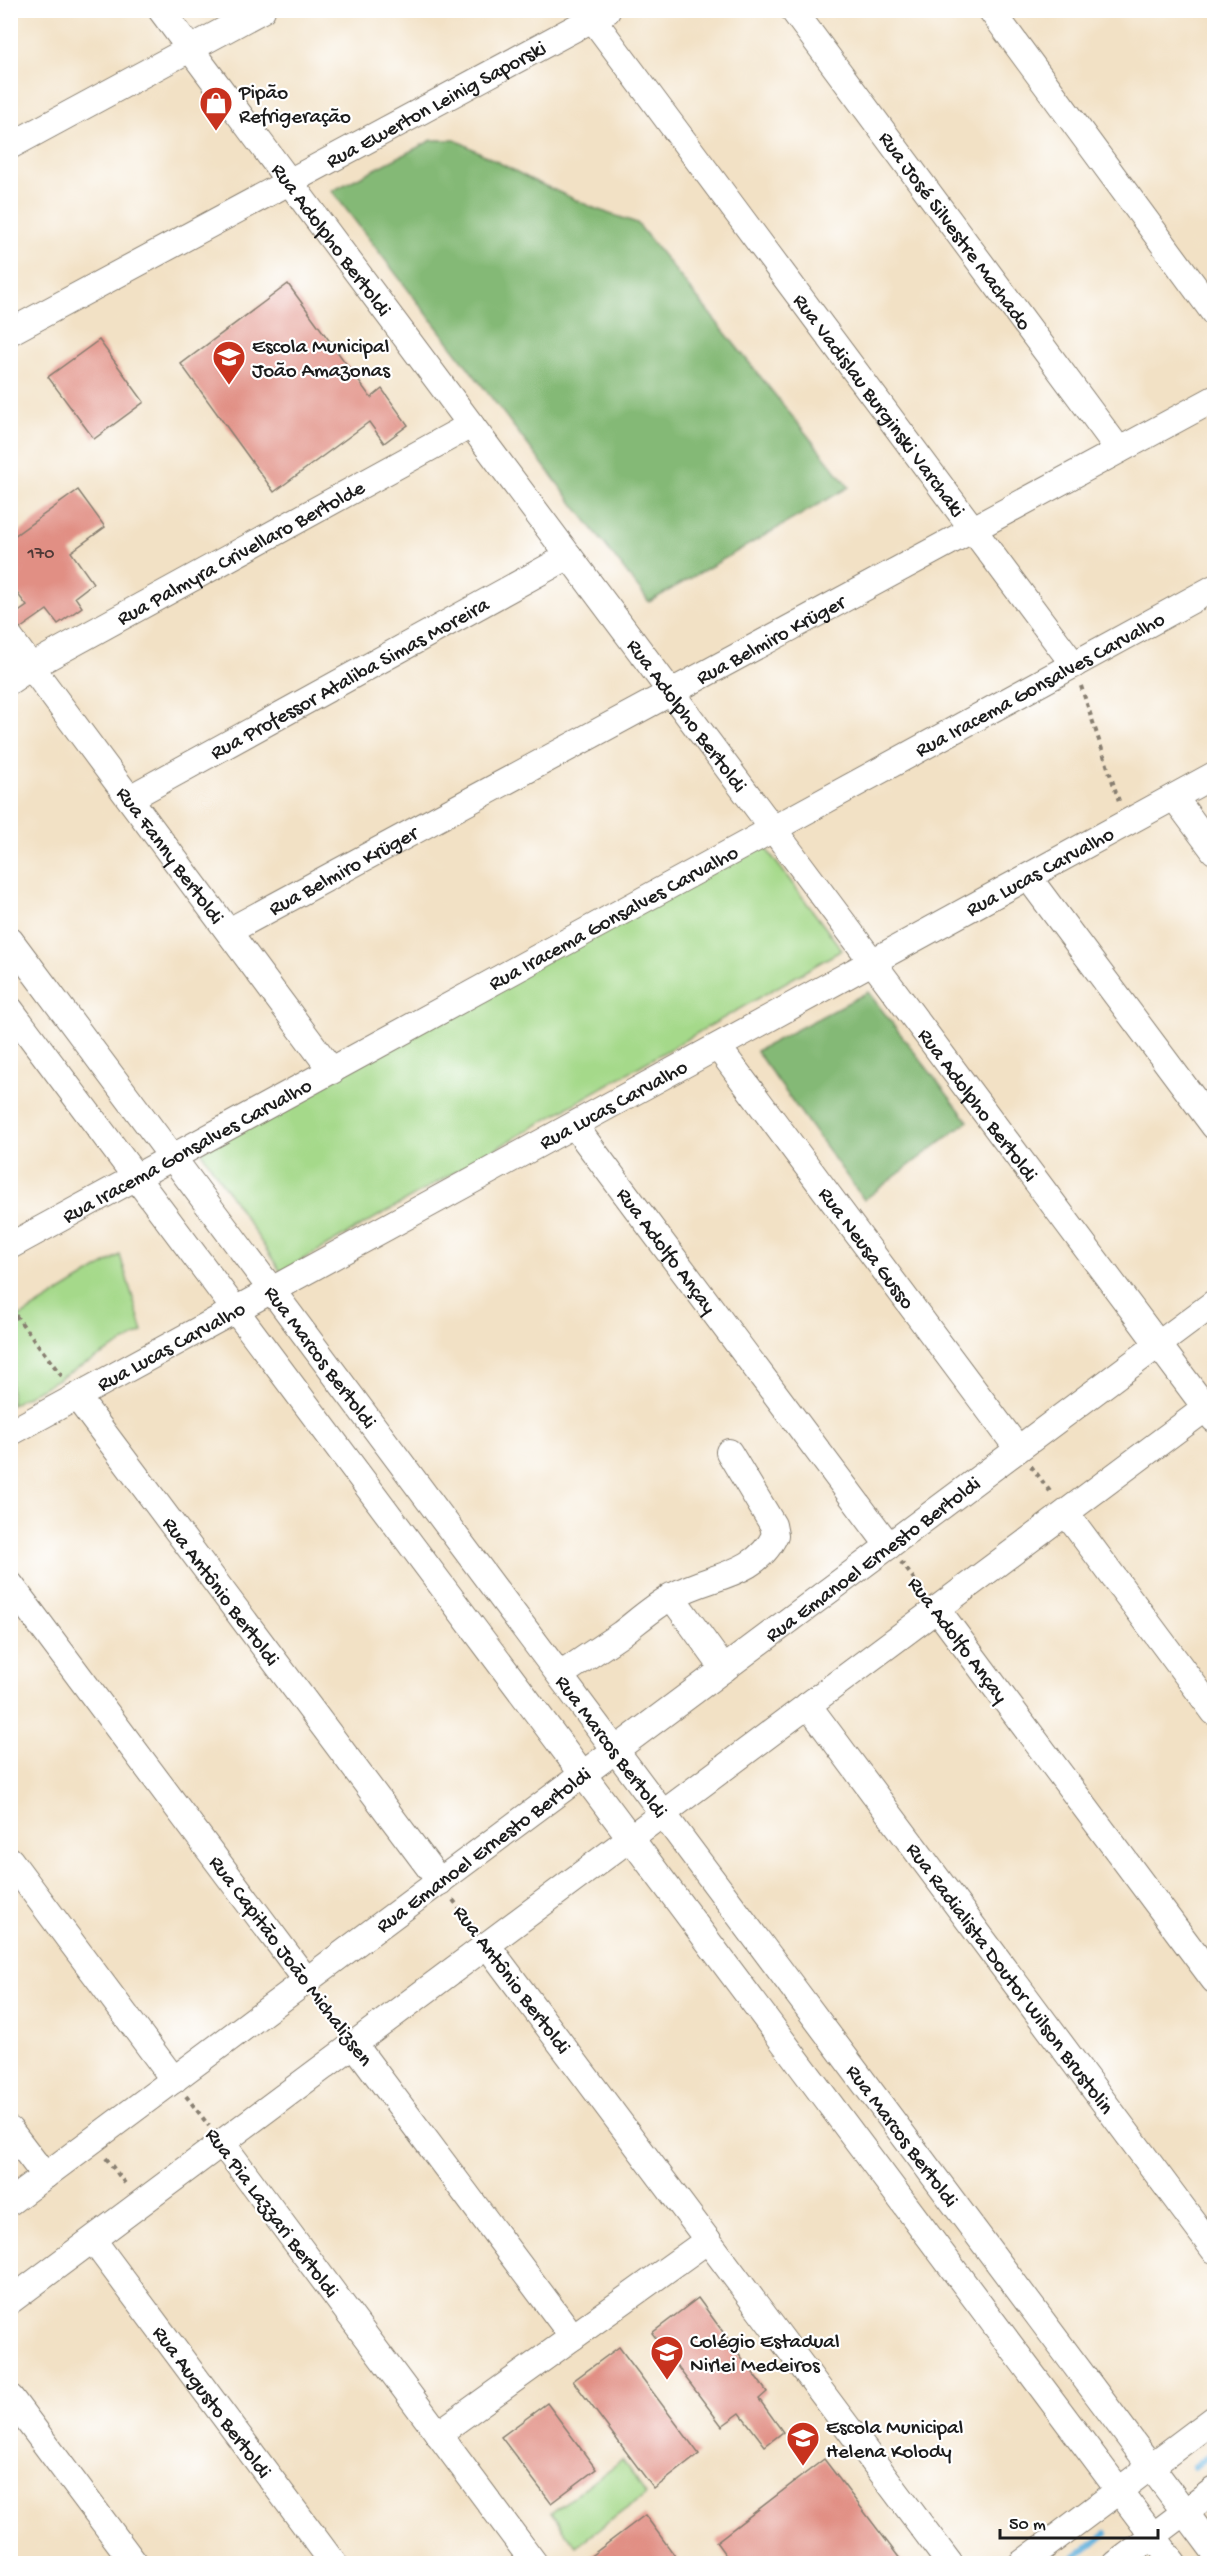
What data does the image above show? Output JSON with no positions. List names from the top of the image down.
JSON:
{
  "streets": {
    "street": [
      "Rua Ewerton Leinig Saporski",
      "Rua José Silvestre Machado",
      "Rua Adolpho Bertoldi",
      "Rua Vadislau Burginski Varchaki",
      "Rua Palmyra Crivellaro Bertolde",
      "Rua Belmiro Krüger",
      "Rua Professor Ataliba Simas Moreira",
      "Rua Iracema Gonsalves Carvalho",
      "Rua Fanny Bertoldi",
      "Rua Lucas Carvalho",
      "Rua Neusa Gusso",
      "Rua Adolfo Ançay",
      "Rua Marcos Bertoldi",
      "Rua Emanoel Ernesto Bertoldi",
      "Rua Antônio Bertoldi",
      "Rua Capitão João Michalizsen",
      "Rua Radialista Doutor Wilson Brustolin",
      "Rua Pia Lazzari Bertoldi",
      "Rua Augusto Bertoldi"
    ]
  },
  "crossings": [
    ["Rua Ewerton Leinig Saporski", "Rua Adolpho Bertoldi"],
    ["Rua Ewerton Leinig Saporski", "Rua Vadislau Burginski Varchaki"],
    ["Rua José Silvestre Machado", "Rua Belmiro Krüger"],
    ["Rua Adolpho Bertoldi", "Rua Palmyra Crivellaro Bertolde"],
    ["Rua Adolpho Bertoldi", "Rua Belmiro Krüger"],
    ["Rua Adolpho Bertoldi", "Rua Professor Ataliba Simas Moreira"],
    ["Rua Adolpho Bertoldi", "Rua Iracema Gonsalves Carvalho"],
    ["Rua Adolpho Bertoldi", "Rua Lucas Carvalho"],
    ["Rua Adolpho Bertoldi", "Rua Emanoel Ernesto Bertoldi"],
    ["Rua Vadislau Burginski Varchaki", "Rua Belmiro Krüger"],
    ["Rua Vadislau Burginski Varchaki", "Rua Iracema Gonsalves Carvalho"],
    ["Rua Palmyra Crivellaro Bertolde", "Rua Fanny Bertoldi"],
    ["Rua Belmiro Krüger", "Rua Fanny Bertoldi"],
    ["Rua Professor Ataliba Simas Moreira", "Rua Fanny Bertoldi"],
    ["Rua Iracema Gonsalves Carvalho", "Rua Fanny Bertoldi"],
    ["Rua Iracema Gonsalves Carvalho", "Rua Marcos Bertoldi"],
    ["Rua Lucas Carvalho", "Rua Neusa Gusso"],
    ["Rua Lucas Carvalho", "Rua Adolfo Ançay"],
    ["Rua Lucas Carvalho", "Rua Marcos Bertoldi"],
    ["Rua Lucas Carvalho", "Rua Antônio Bertoldi"],
    ["Rua Neusa Gusso", "Rua Emanoel Ernesto Bertoldi"],
    ["Rua Adolfo Ançay", "Rua Emanoel Ernesto Bertoldi"],
    ["Rua Marcos Bertoldi", "Rua Emanoel Ernesto Bertoldi"],
    ["Rua Emanoel Ernesto Bertoldi", "Rua Antônio Bertoldi"],
    ["Rua Emanoel Ernesto Bertoldi", "Rua Capitão João Michalizsen"],
    ["Rua Emanoel Ernesto Bertoldi", "Rua Pia Lazzari Bertoldi"]
  ],
  "places": {
    "shop": ["Pipão Refrigeração"],
    "school or university": ["Escola Municipal João Amazonas", "Colégio Estadual Nirlei Medeiros", "Escola Municipal Helena Kolody"]
  },
  "house_numbers": ["170"],
  "scale_bar": "50 m"
}
